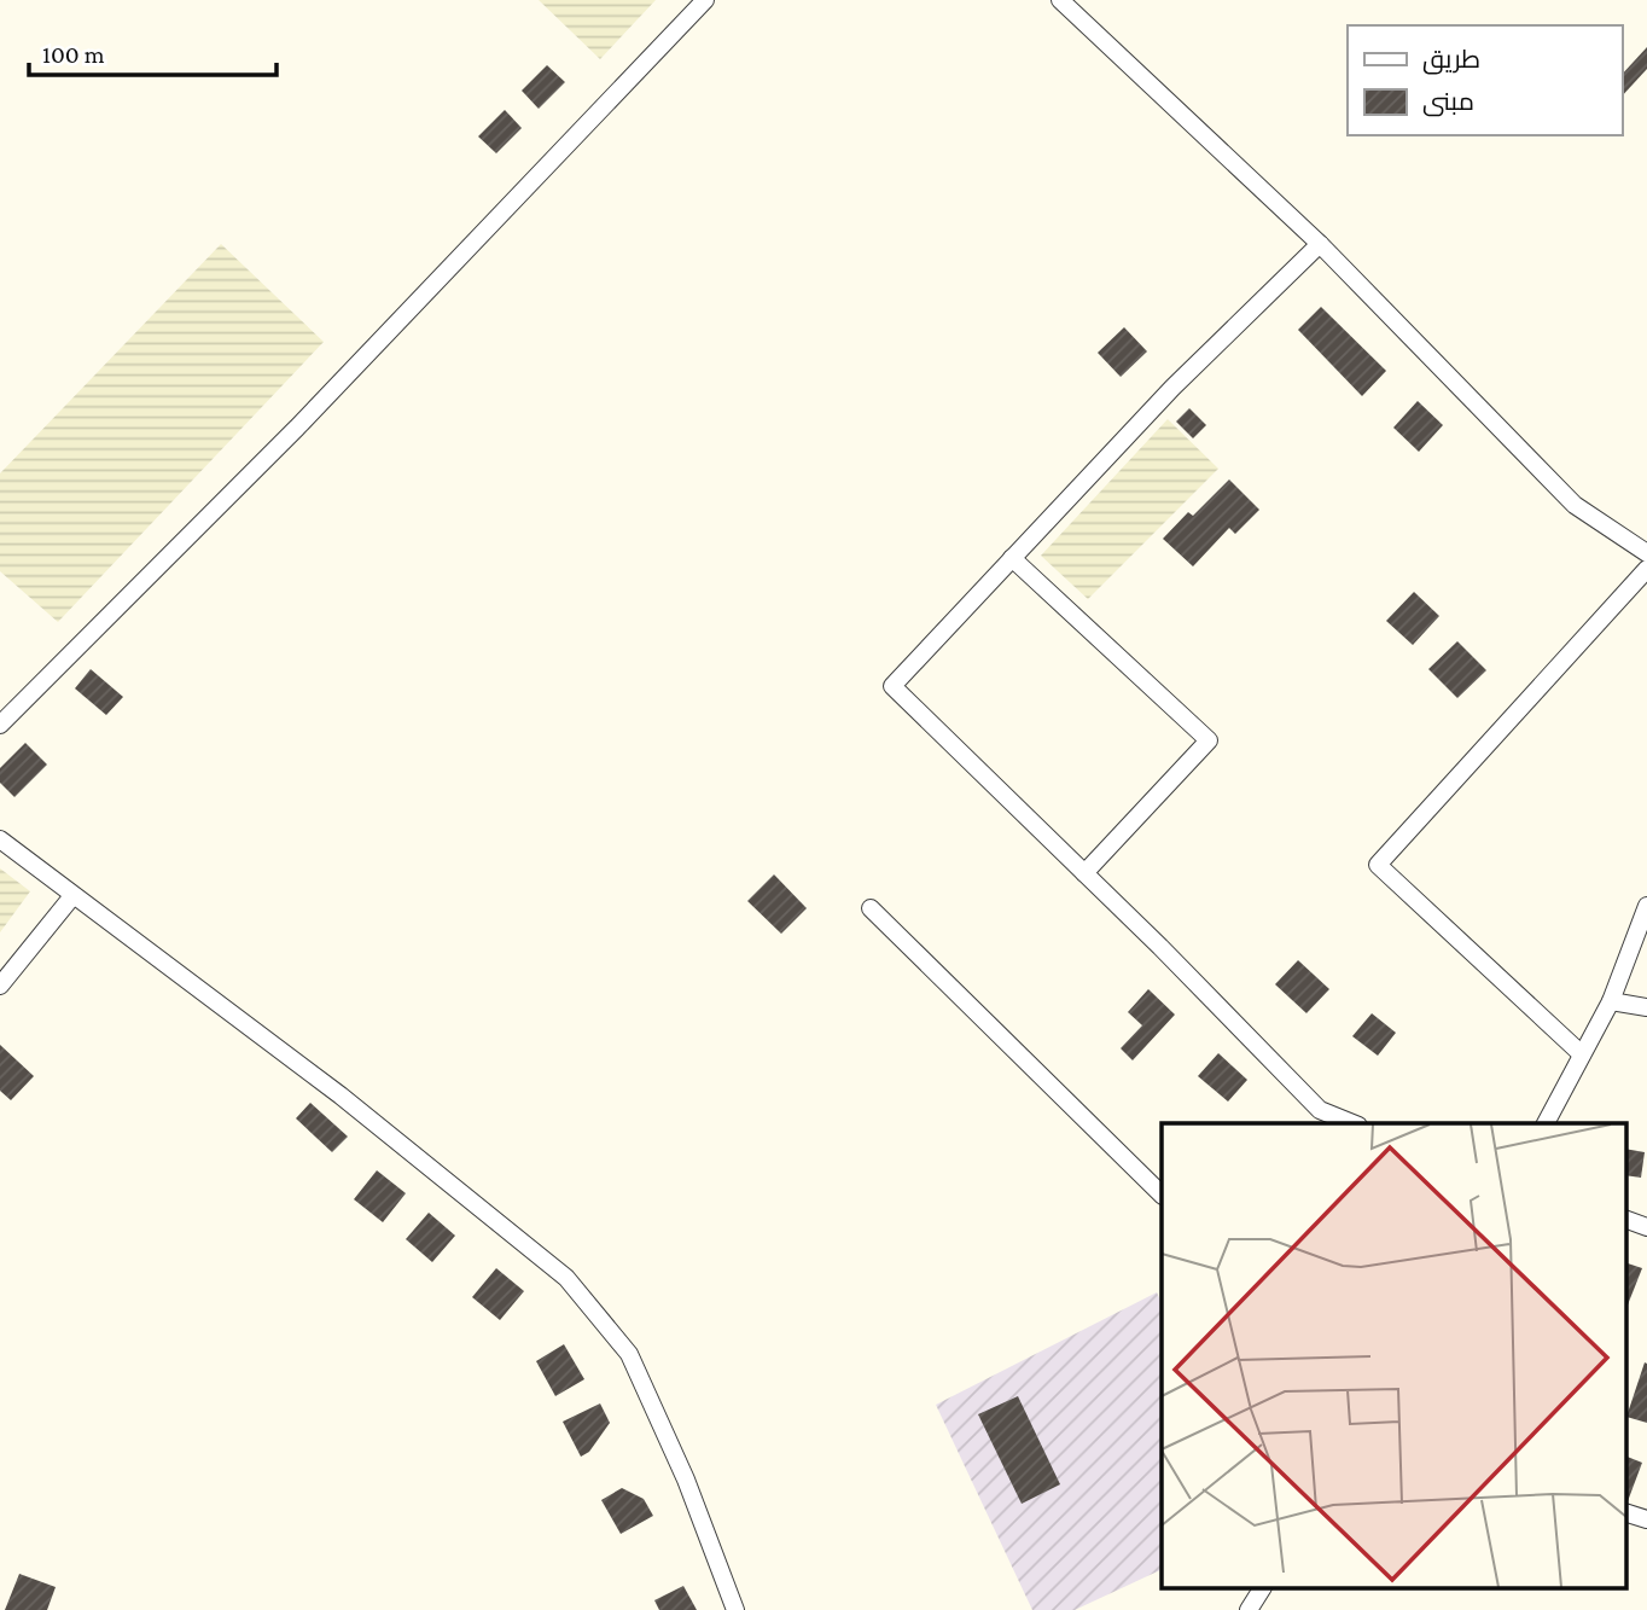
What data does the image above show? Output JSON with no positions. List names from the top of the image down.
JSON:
{
  "legend": ["طريق", "مبنى"],
  "scale_bar": "100 m"
}
